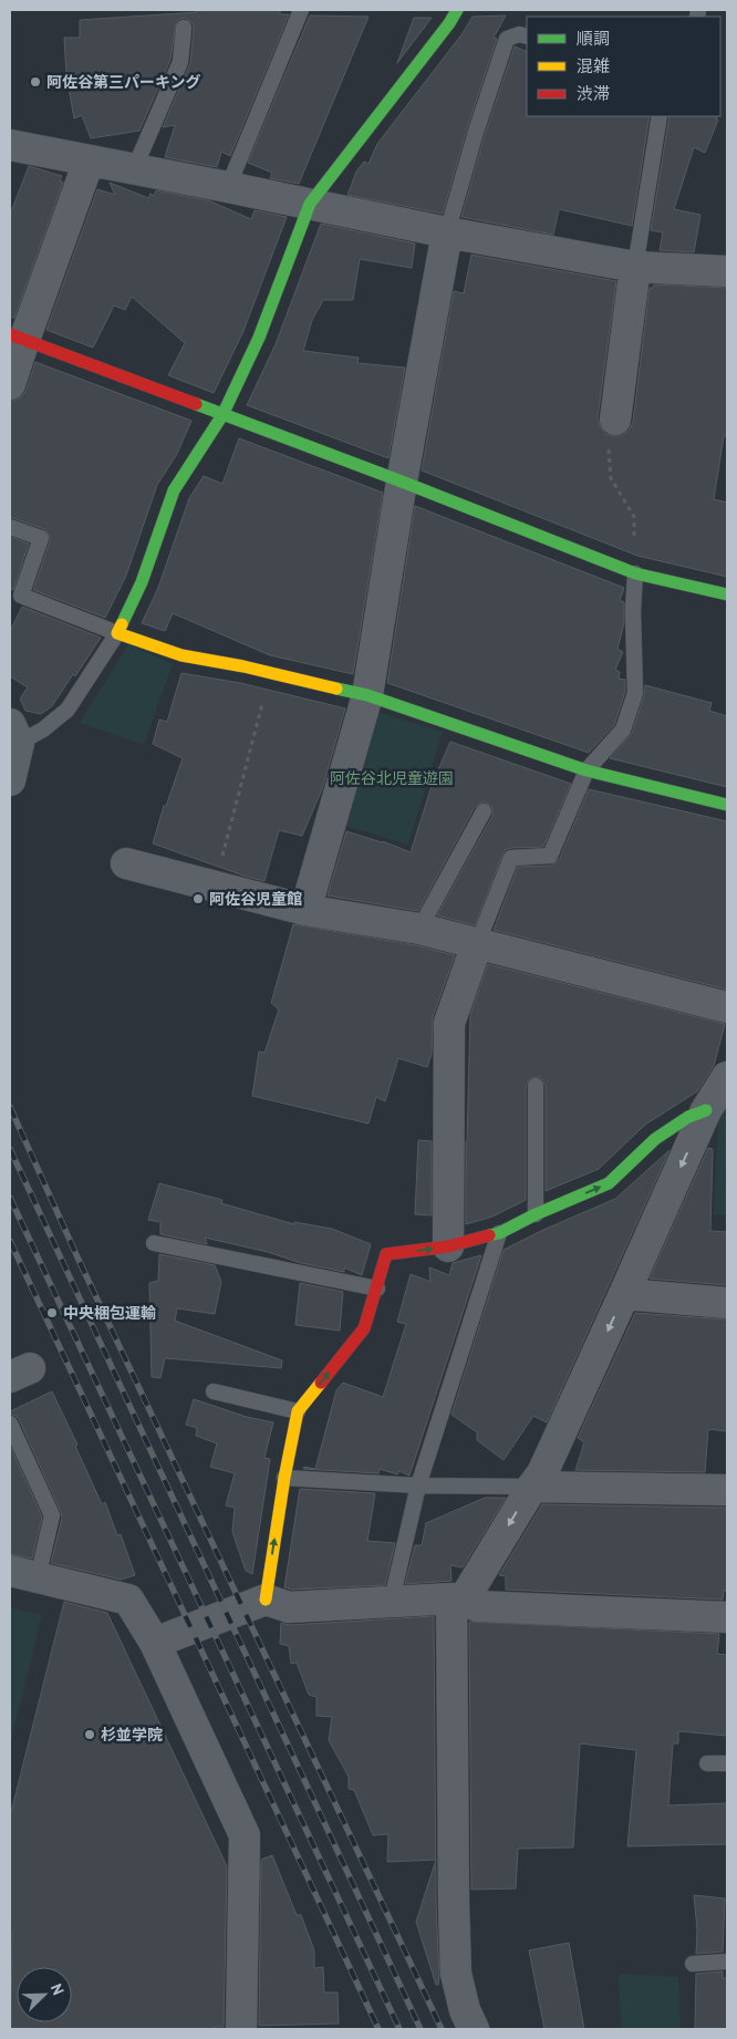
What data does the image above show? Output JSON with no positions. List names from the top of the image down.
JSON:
{
  "parks": ["阿佐谷北児童遊園"],
  "places": [
    "阿佐谷第三パーキング",
    "阿佐谷児童館",
    "中央梱包運輸",
    "杉並学院"
  ],
  "legend": ["順調", "混雑", "渋滞"],
  "north": "top right"
}
